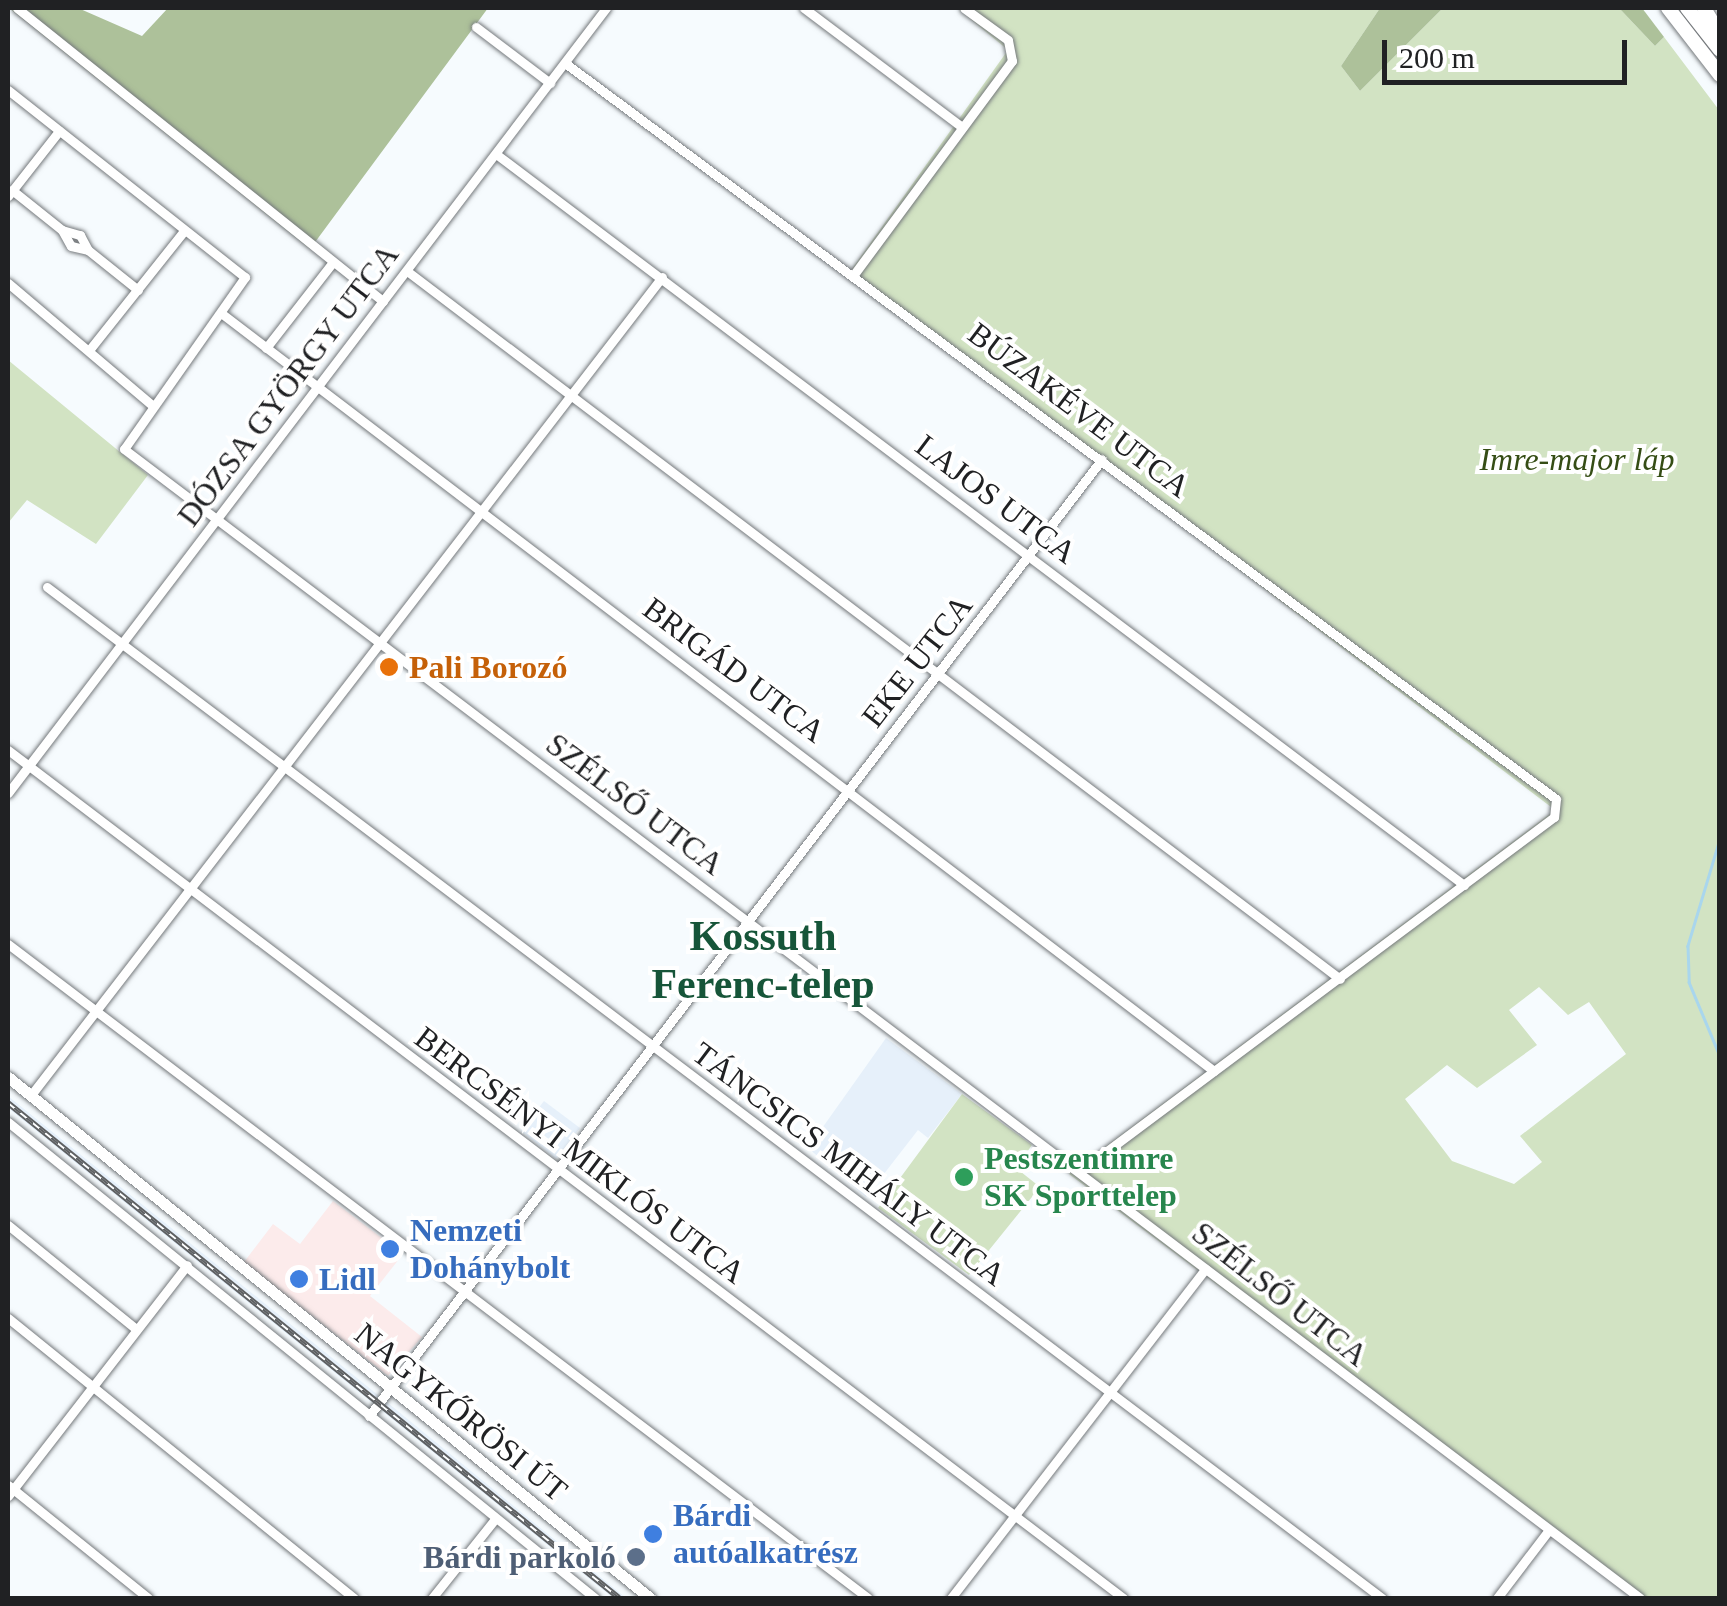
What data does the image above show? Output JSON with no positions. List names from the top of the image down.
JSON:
{
  "streets": {
    "main road": ["NAGYKŐRÖSI ÚT"],
    "street": [
      "DÓZSA GYÖRGY UTCA",
      "BÚZAKÉVE UTCA",
      "LAJOS UTCA",
      "EKE UTCA",
      "BRIGÁD UTCA",
      "SZÉLSŐ UTCA",
      "BERCSÉNYI MIKLÓS UTCA",
      "TÁNCSICS MIHÁLY UTCA"
    ]
  },
  "crossings": [
    ["DÓZSA GYÖRGY UTCA", "BÚZAKÉVE UTCA"],
    ["DÓZSA GYÖRGY UTCA", "LAJOS UTCA"],
    ["DÓZSA GYÖRGY UTCA", "BRIGÁD UTCA"],
    ["DÓZSA GYÖRGY UTCA", "SZÉLSŐ UTCA"],
    ["DÓZSA GYÖRGY UTCA", "BERCSÉNYI MIKLÓS UTCA"],
    ["DÓZSA GYÖRGY UTCA", "TÁNCSICS MIHÁLY UTCA"],
    ["BÚZAKÉVE UTCA", "LAJOS UTCA"],
    ["BÚZAKÉVE UTCA", "EKE UTCA"],
    ["LAJOS UTCA", "EKE UTCA"],
    ["EKE UTCA", "BRIGÁD UTCA"],
    ["EKE UTCA", "SZÉLSŐ UTCA"],
    ["EKE UTCA", "BERCSÉNYI MIKLÓS UTCA"],
    ["EKE UTCA", "TÁNCSICS MIHÁLY UTCA"],
    ["EKE UTCA", "NAGYKŐRÖSI ÚT"]
  ],
  "districts": ["Kossuth Ferenc-telep"],
  "parks": ["Imre-major láp"],
  "places": [
    "Pali Borozó",
    "Pestszentimre SK Sporttelep",
    "Nemzeti Dohánybolt",
    "Lidl",
    "Bárdi autóalkatrész",
    "Bárdi parkoló"
  ],
  "scale_bar": "200 m"
}
